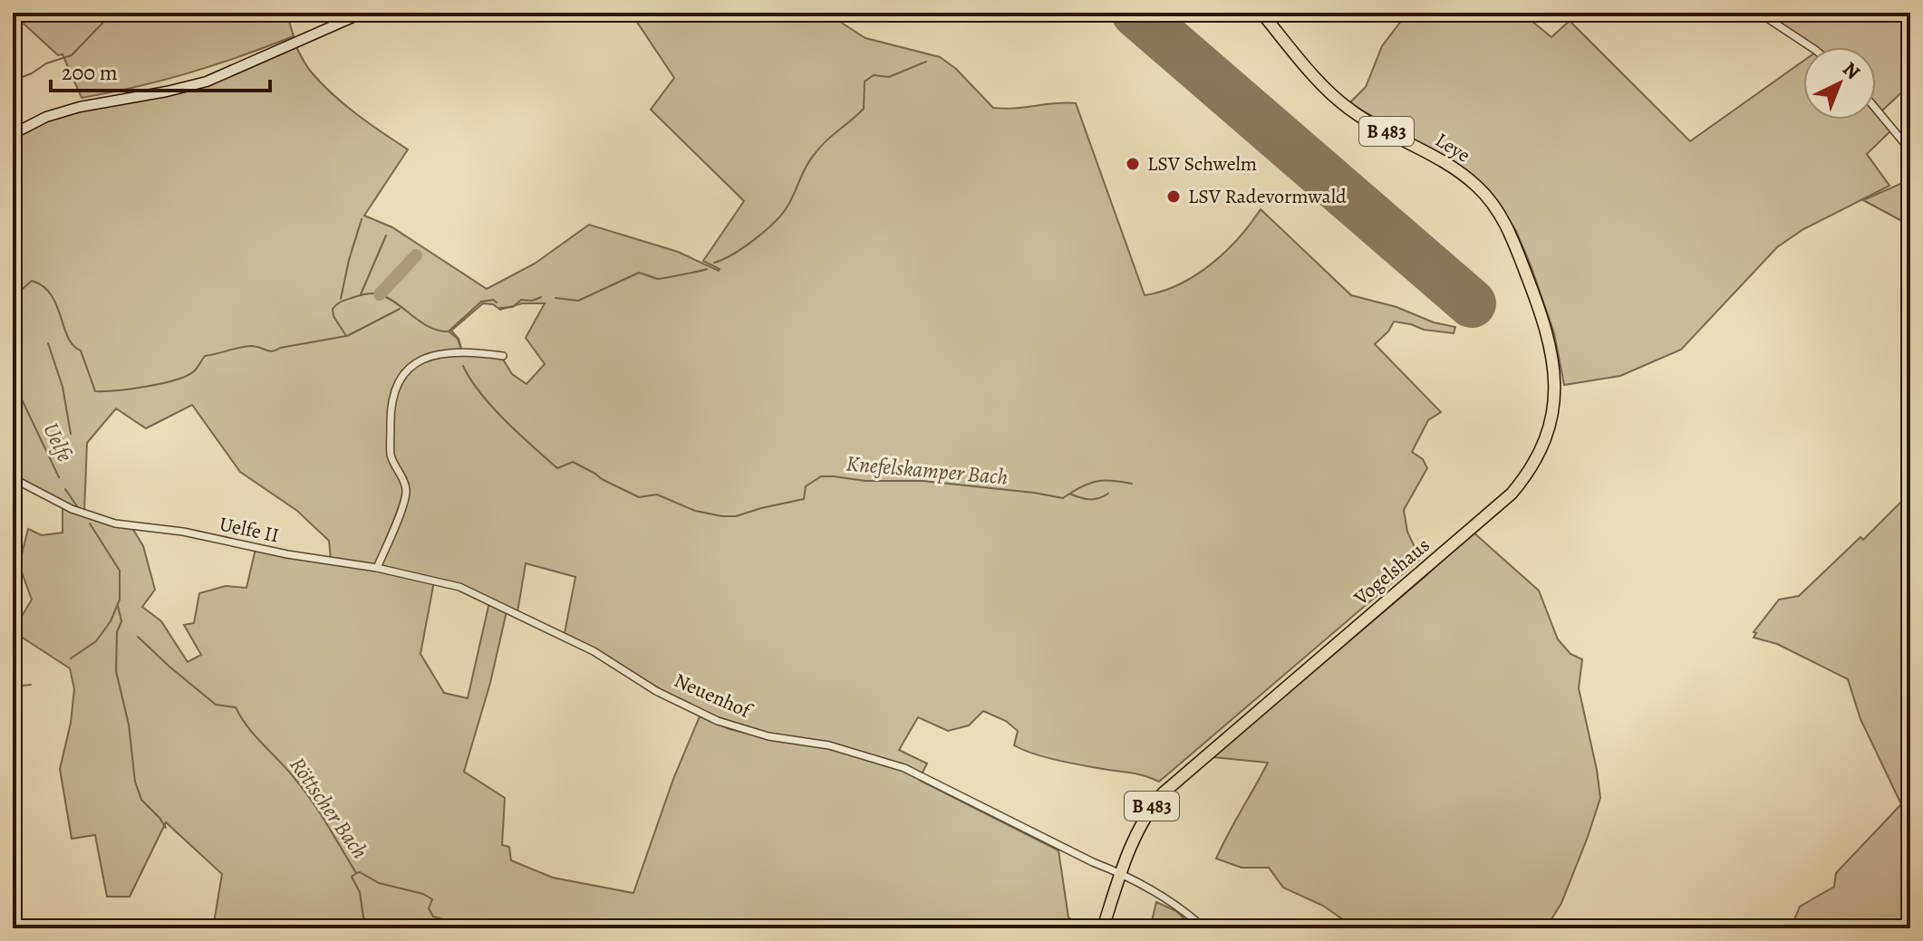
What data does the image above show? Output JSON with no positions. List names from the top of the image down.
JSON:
{
  "streets": {
    "main road": ["B 483", "Leye", "Vogelshaus"],
    "street": ["Uelfe II", "Neuenhof"]
  },
  "crossings": [
    ["B 483", "Vogelshaus"],
    ["B 483", "Neuenhof"],
    ["Leye", "Vogelshaus"],
    ["Uelfe II", "Neuenhof"],
    ["Vogelshaus", "Neuenhof"]
  ],
  "water": ["Uelfe", "Knefelskamper Bach", "Röttscher Bach"],
  "places": ["LSV Schwelm", "LSV Radevormwald"],
  "scale_bar": "200 m",
  "north": "top right"
}
